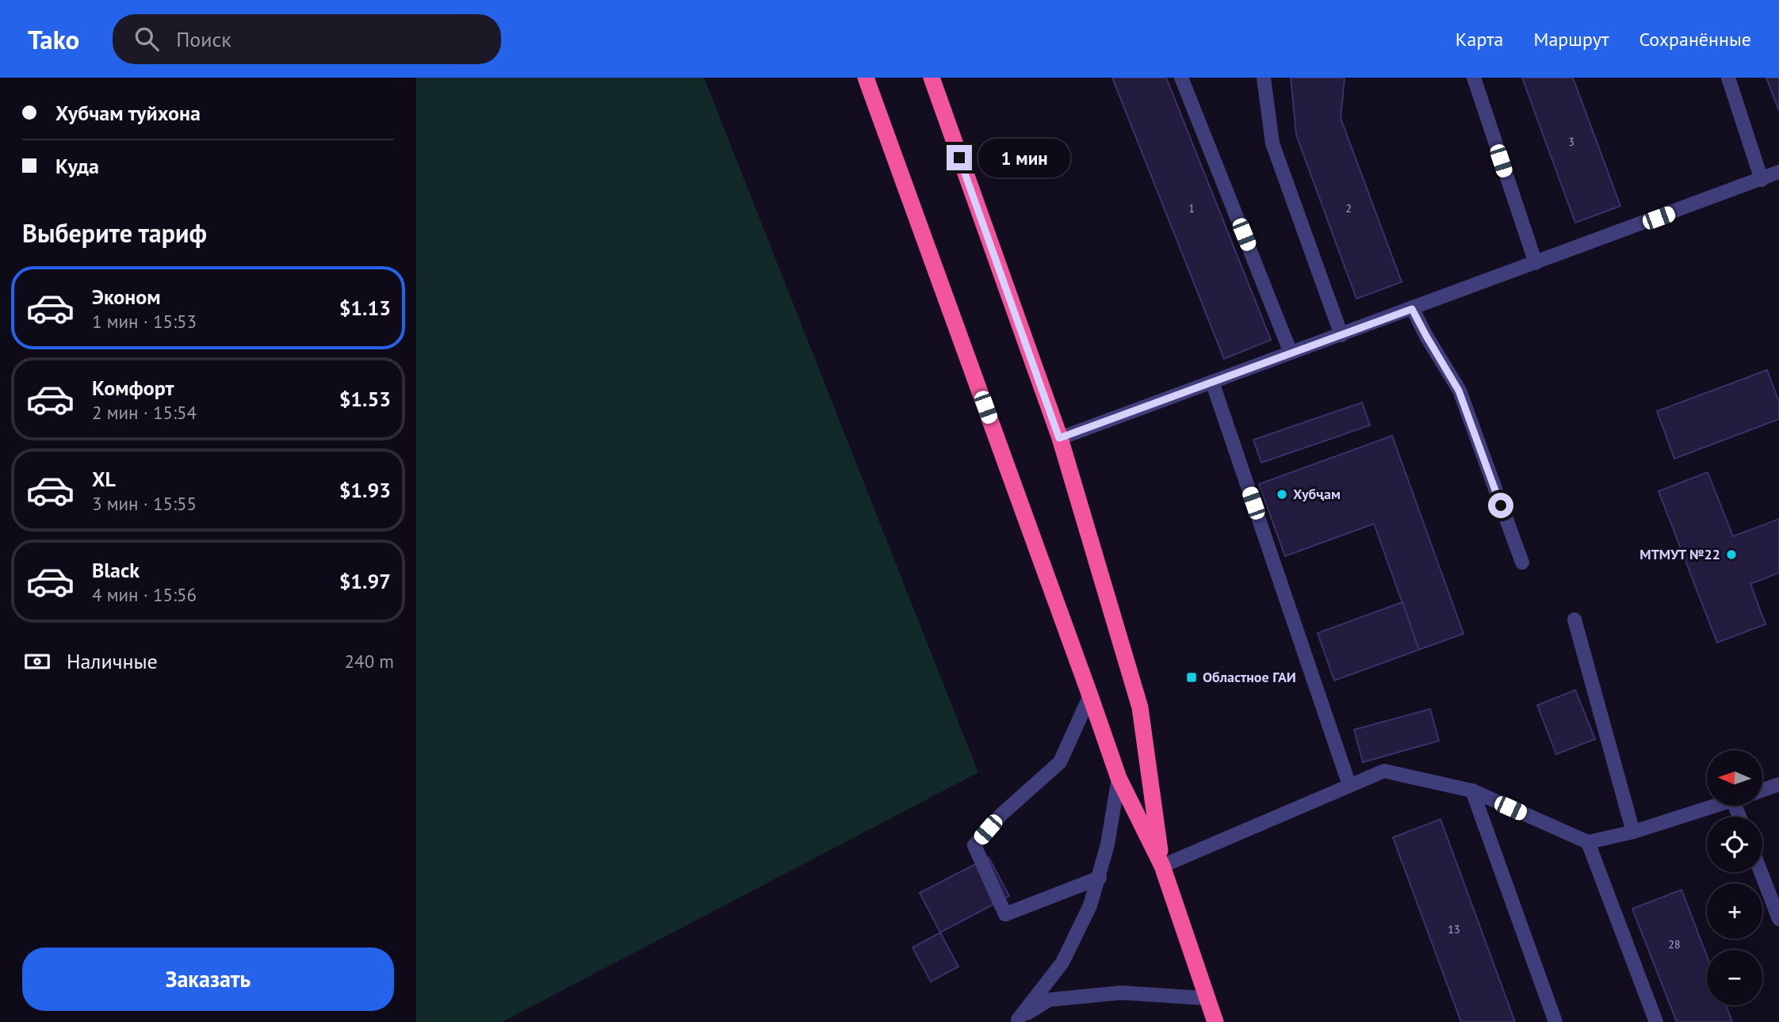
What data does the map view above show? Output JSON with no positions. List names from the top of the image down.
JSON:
{
  "places": {
    "other": ["Хубҷам", "МТМУТ №22"],
    "transit": ["Областное ГАИ"]
  },
  "house_numbers": [
    "3",
    "1",
    "2",
    "13",
    "28"
  ],
  "north": "left",
  "page": {
    "header": "Tako",
    "search": "Поиск",
    "nav": ["Карта", "Маршрут", "Сохранённые"],
    "banner": ["Хубчам туйхона", "Куда"],
    "bubble": "1 мин",
    "heading": "Выберите тариф",
    "list": [
      {
        "name": "Эконом",
        "note": "1 мин · 15:53",
        "value": "$1.13"
      },
      {
        "name": "Комфорт",
        "note": "2 мин · 15:54",
        "value": "$1.53"
      },
      {
        "name": "XL",
        "note": "3 мин · 15:55",
        "value": "$1.93"
      },
      {
        "name": "Black",
        "note": "4 мин · 15:56",
        "value": "$1.97"
      }
    ],
    "pay": ["Наличные", "240 m"],
    "map_buttons": ["+", "−"],
    "buttons": "Заказать"
  }
}
